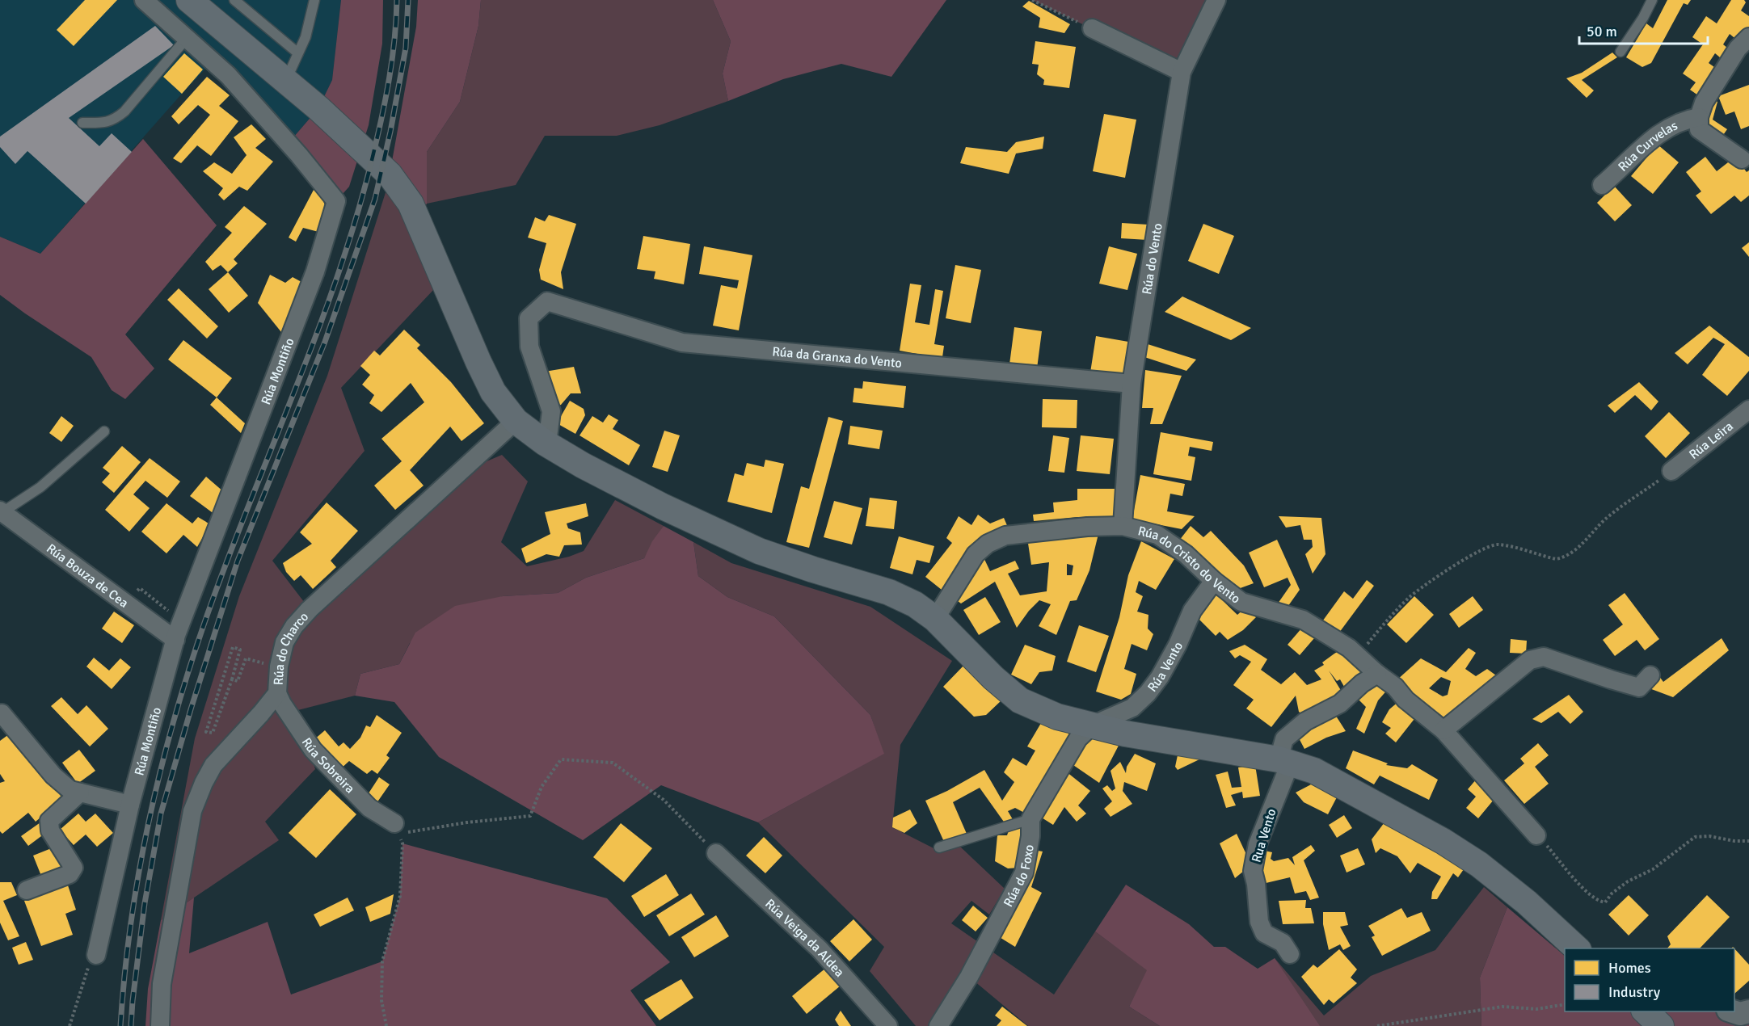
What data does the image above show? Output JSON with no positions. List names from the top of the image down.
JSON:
{
  "streets": {
    "street": [
      "Rúa Curvelas",
      "Rúa do Vento",
      "Rúa da Granxa do Vento",
      "Rúa Montiño",
      "Rúa Leira",
      "Rúa do Cristo do Vento",
      "Rúa Bouza de Cea",
      "Rúa do Charco",
      "Rúa Vento",
      "Rúa Sobreira",
      "Rua Vento",
      "Rúa do Foxo",
      "Rúa Veiga da Aldea"
    ]
  },
  "crossings": [
    ["Rúa do Vento", "Rúa da Granxa do Vento"],
    ["Rúa do Vento", "Rúa do Cristo do Vento"],
    ["Rúa Montiño", "Rúa Bouza de Cea"],
    ["Rúa do Cristo do Vento", "Rúa Vento"],
    ["Rúa do Charco", "Rúa Sobreira"],
    ["Rúa Vento", "Rúa do Foxo"]
  ],
  "legend": ["Homes", "Industry"],
  "scale_bar": "50 m"
}
